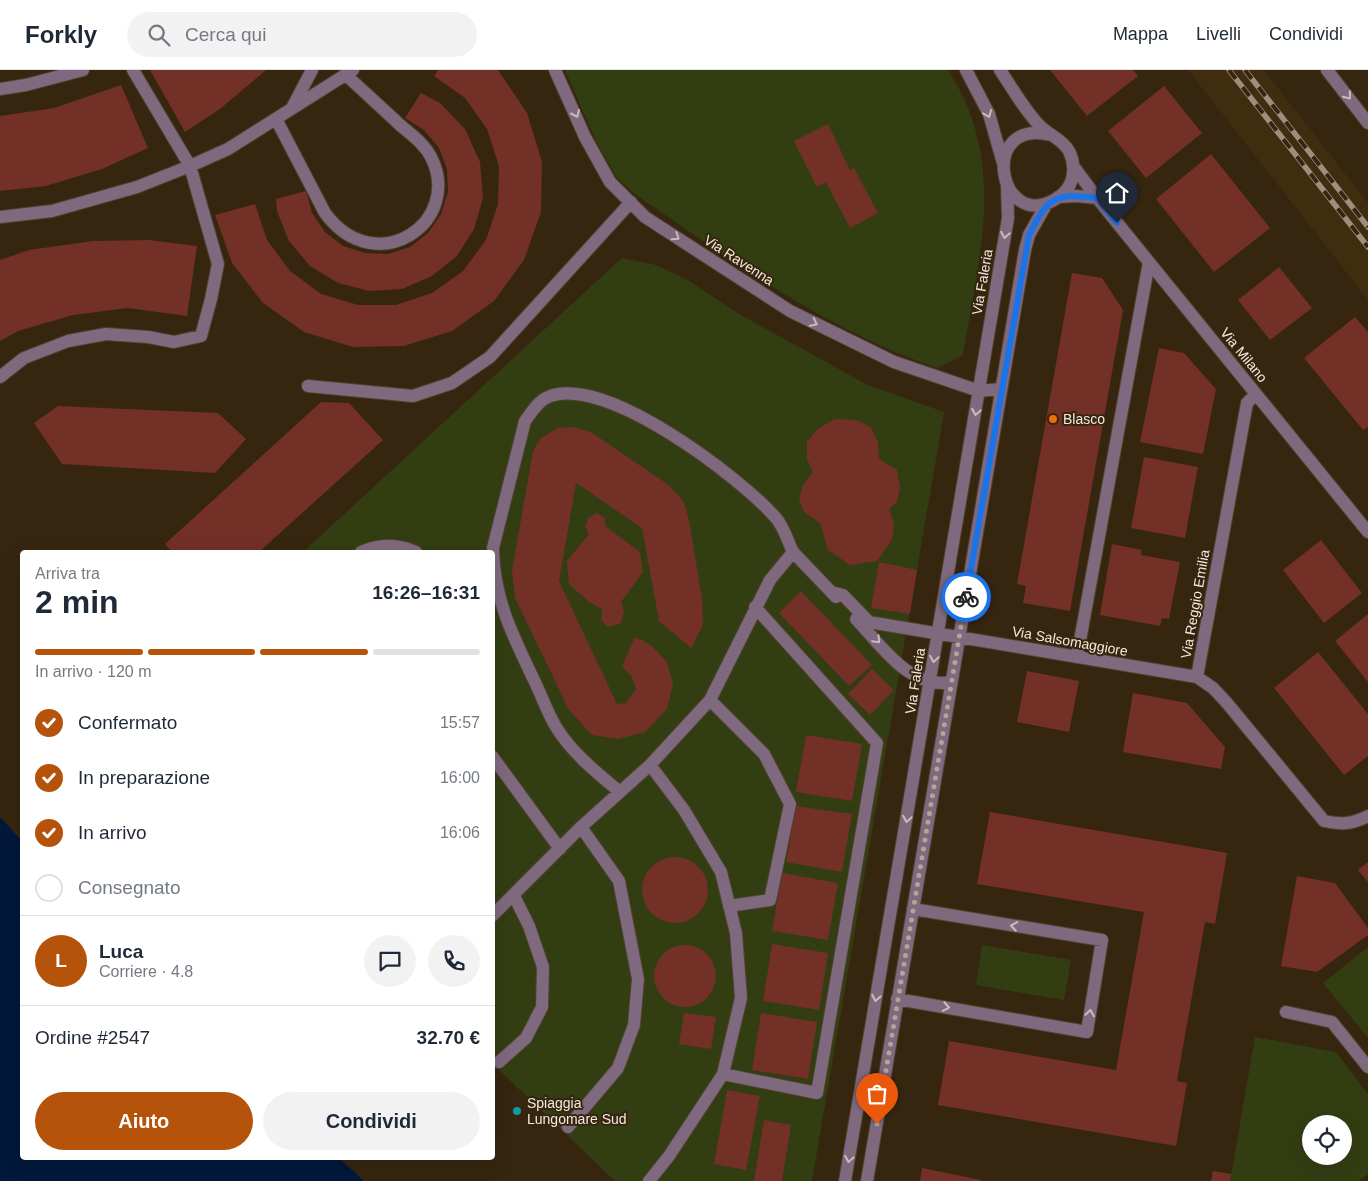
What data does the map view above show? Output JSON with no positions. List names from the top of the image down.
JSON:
{
  "streets": {
    "street": [
      "Via Ravenna",
      "Via Faleria",
      "Via Milano",
      "Via Reggio Emilia",
      "Via Salsomaggiore"
    ]
  },
  "crossings": [
    ["Via Ravenna", "Via Faleria"],
    ["Via Faleria", "Via Milano"],
    ["Via Faleria", "Via Salsomaggiore"],
    ["Via Milano", "Via Reggio Emilia"],
    ["Via Reggio Emilia", "Via Salsomaggiore"]
  ],
  "one_way": ["Via Ravenna"],
  "places": ["Blasco", "Spiaggia Lungomare Sud"],
  "page": {
    "header": "Forkly",
    "search": "Cerca qui",
    "nav": ["Mappa", "Livelli", "Condividi"],
    "heading": ["2 min", "Arriva tra", "16:26–16:31"],
    "panel": [
      "Luca",
      "Corriere · 4.8",
      "Ordine #2547",
      "32.70 €"
    ],
    "bar": "In arrivo · 120 m",
    "list": [
      ["Confermato", "15:57"],
      ["In preparazione", "16:00"],
      ["In arrivo", "16:06"],
      "Consegnato"
    ],
    "round": "L",
    "buttons": ["Aiuto", "Condividi"]
  }
}
